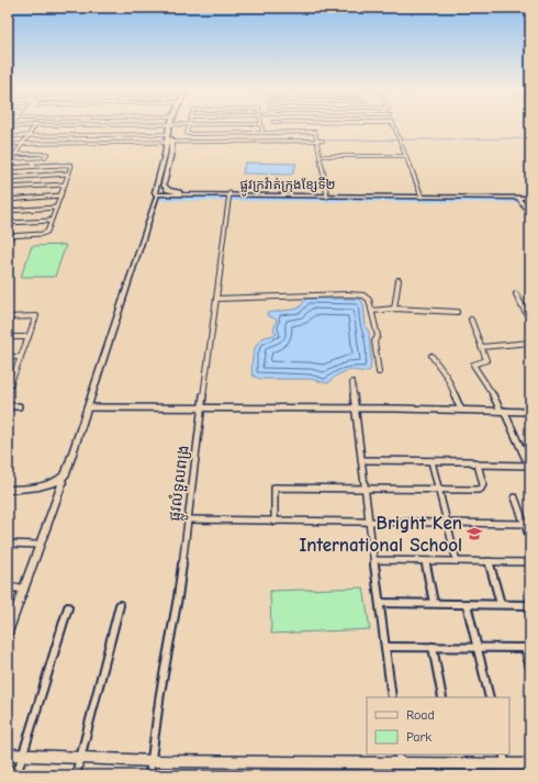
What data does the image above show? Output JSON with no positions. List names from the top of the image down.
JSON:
{
  "streets": {
    "main road": ["ផ្លូវក្រវ៉ាត់ក្រុងខ្សែទី២"],
    "street": ["ផ្លូវលំទួលពង្រ"]
  },
  "crossings": [
    ["ផ្លូវក្រវ៉ាត់ក្រុងខ្សែទី២", "ផ្លូវលំទួលពង្រ"]
  ],
  "places": {
    "school or university": ["Bright Ken International School"]
  },
  "legend": ["Road", "Park"]
}
